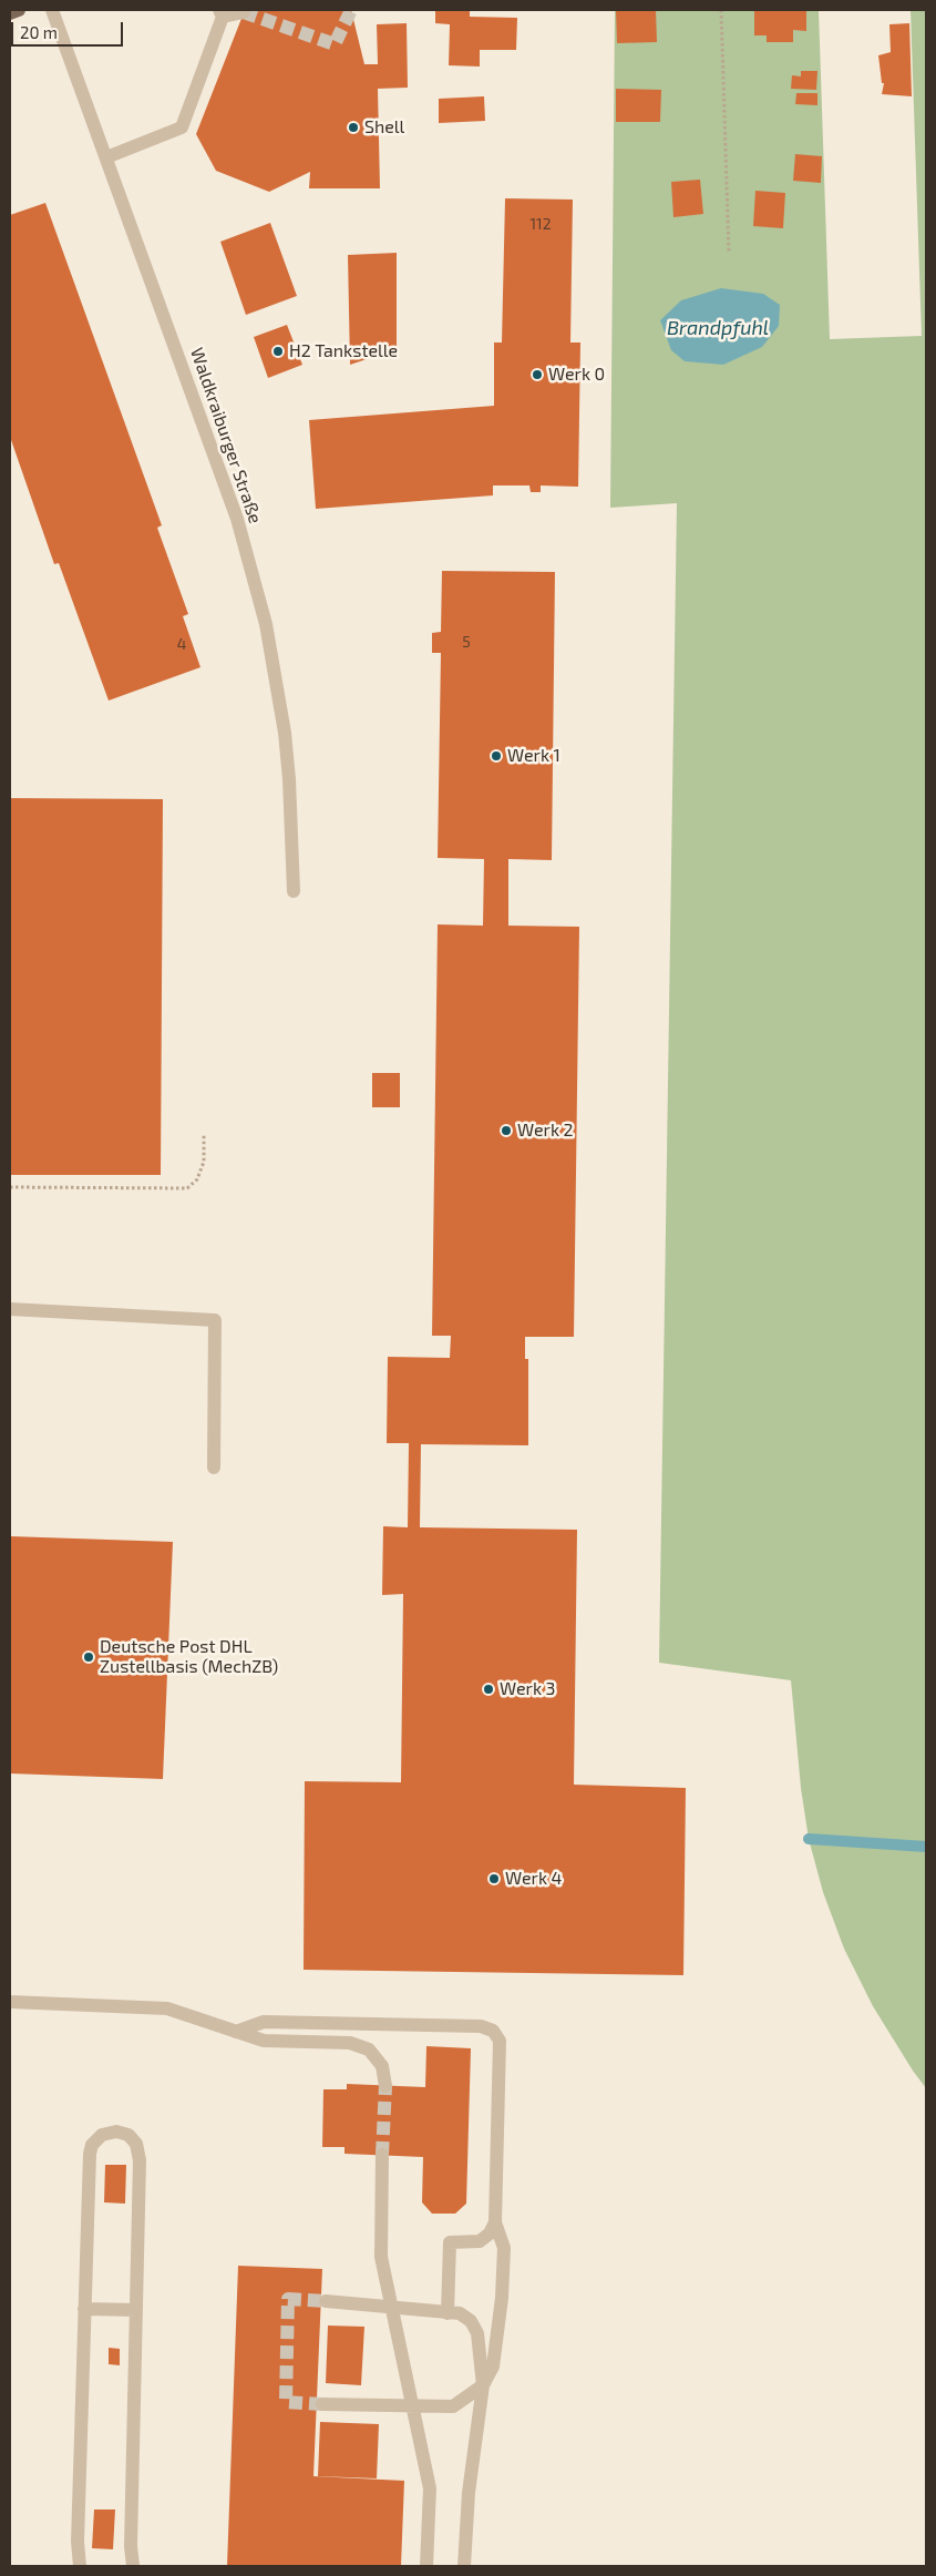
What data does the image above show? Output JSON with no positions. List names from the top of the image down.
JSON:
{
  "streets": {
    "street": ["Waldkraiburger Straße"]
  },
  "water": ["Brandpfuhl"],
  "places": [
    "Shell",
    "H2 Tankstelle",
    "Werk 0",
    "Werk 1",
    "Werk 2",
    "Deutsche Post DHL Zustellbasis (MechZB)",
    "Werk 3",
    "Werk 4"
  ],
  "house_numbers": ["112", "5", "4"],
  "scale_bar": "20 m"
}
